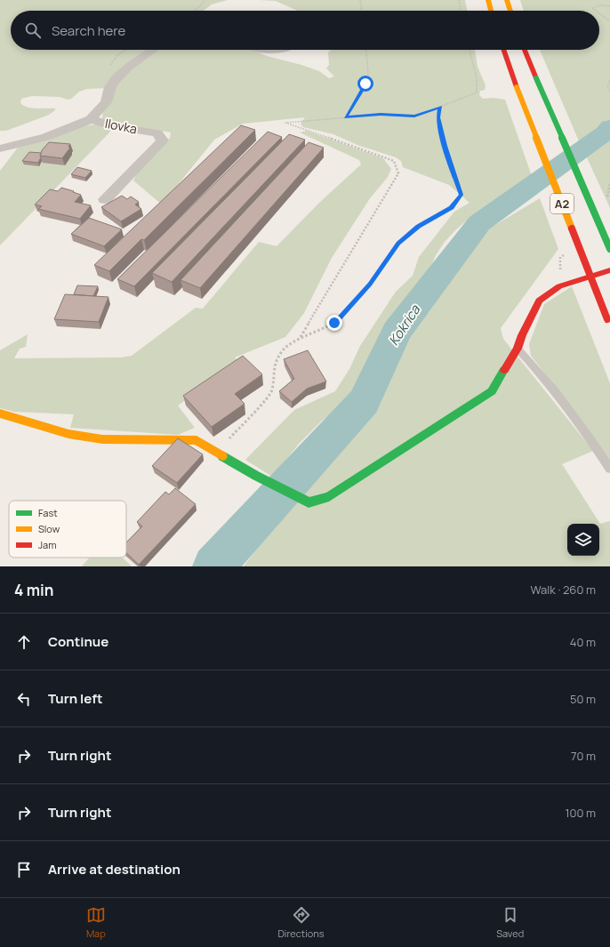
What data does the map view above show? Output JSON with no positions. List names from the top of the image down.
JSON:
{
  "streets": {
    "main road": ["A2"],
    "street": ["Ilovka"]
  },
  "water": ["Kokrica"],
  "legend": ["Fast", "Slow", "Jam"],
  "page": {
    "search": "Search here",
    "heading": ["4 min", "Walk · 260 m"],
    "list": [
      ["Continue", "40 m"],
      ["Turn left", "50 m"],
      ["Turn right", "70 m"],
      ["Turn right", "100 m"],
      "Arrive at destination"
    ],
    "nav": ["Map", "Directions", "Saved"]
  }
}
